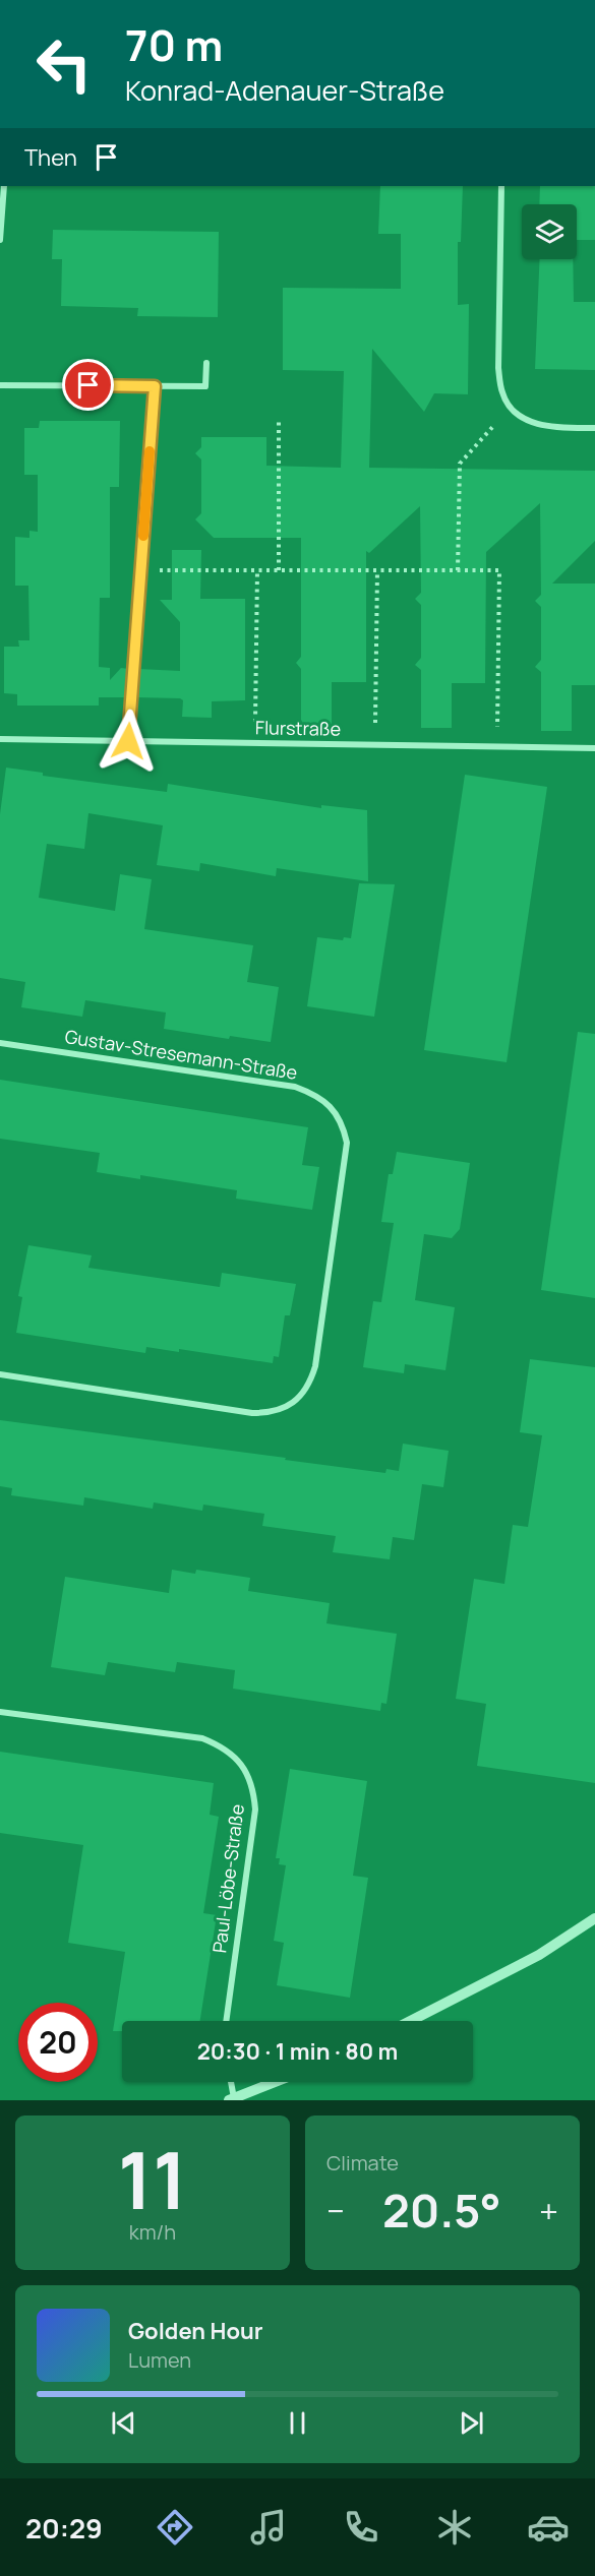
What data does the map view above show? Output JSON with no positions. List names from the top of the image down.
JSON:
{
  "streets": {
    "street": ["Flurstraße", "Gustav-Stresemann-Straße", "Paul-Löbe-Straße"]
  },
  "page": {
    "turn": ["70 m", "Konrad-Adenauer-Straße"],
    "then": "Then",
    "limit": "20",
    "trip": "20:30 · 1 min · 80 m",
    "tile": [
      ["11", "km/h"],
      "Climate"
    ],
    "heat": ["−", "20.5°", "+"],
    "song": ["Golden Hour", "Lumen"],
    "tabs": "20:29"
  }
}
